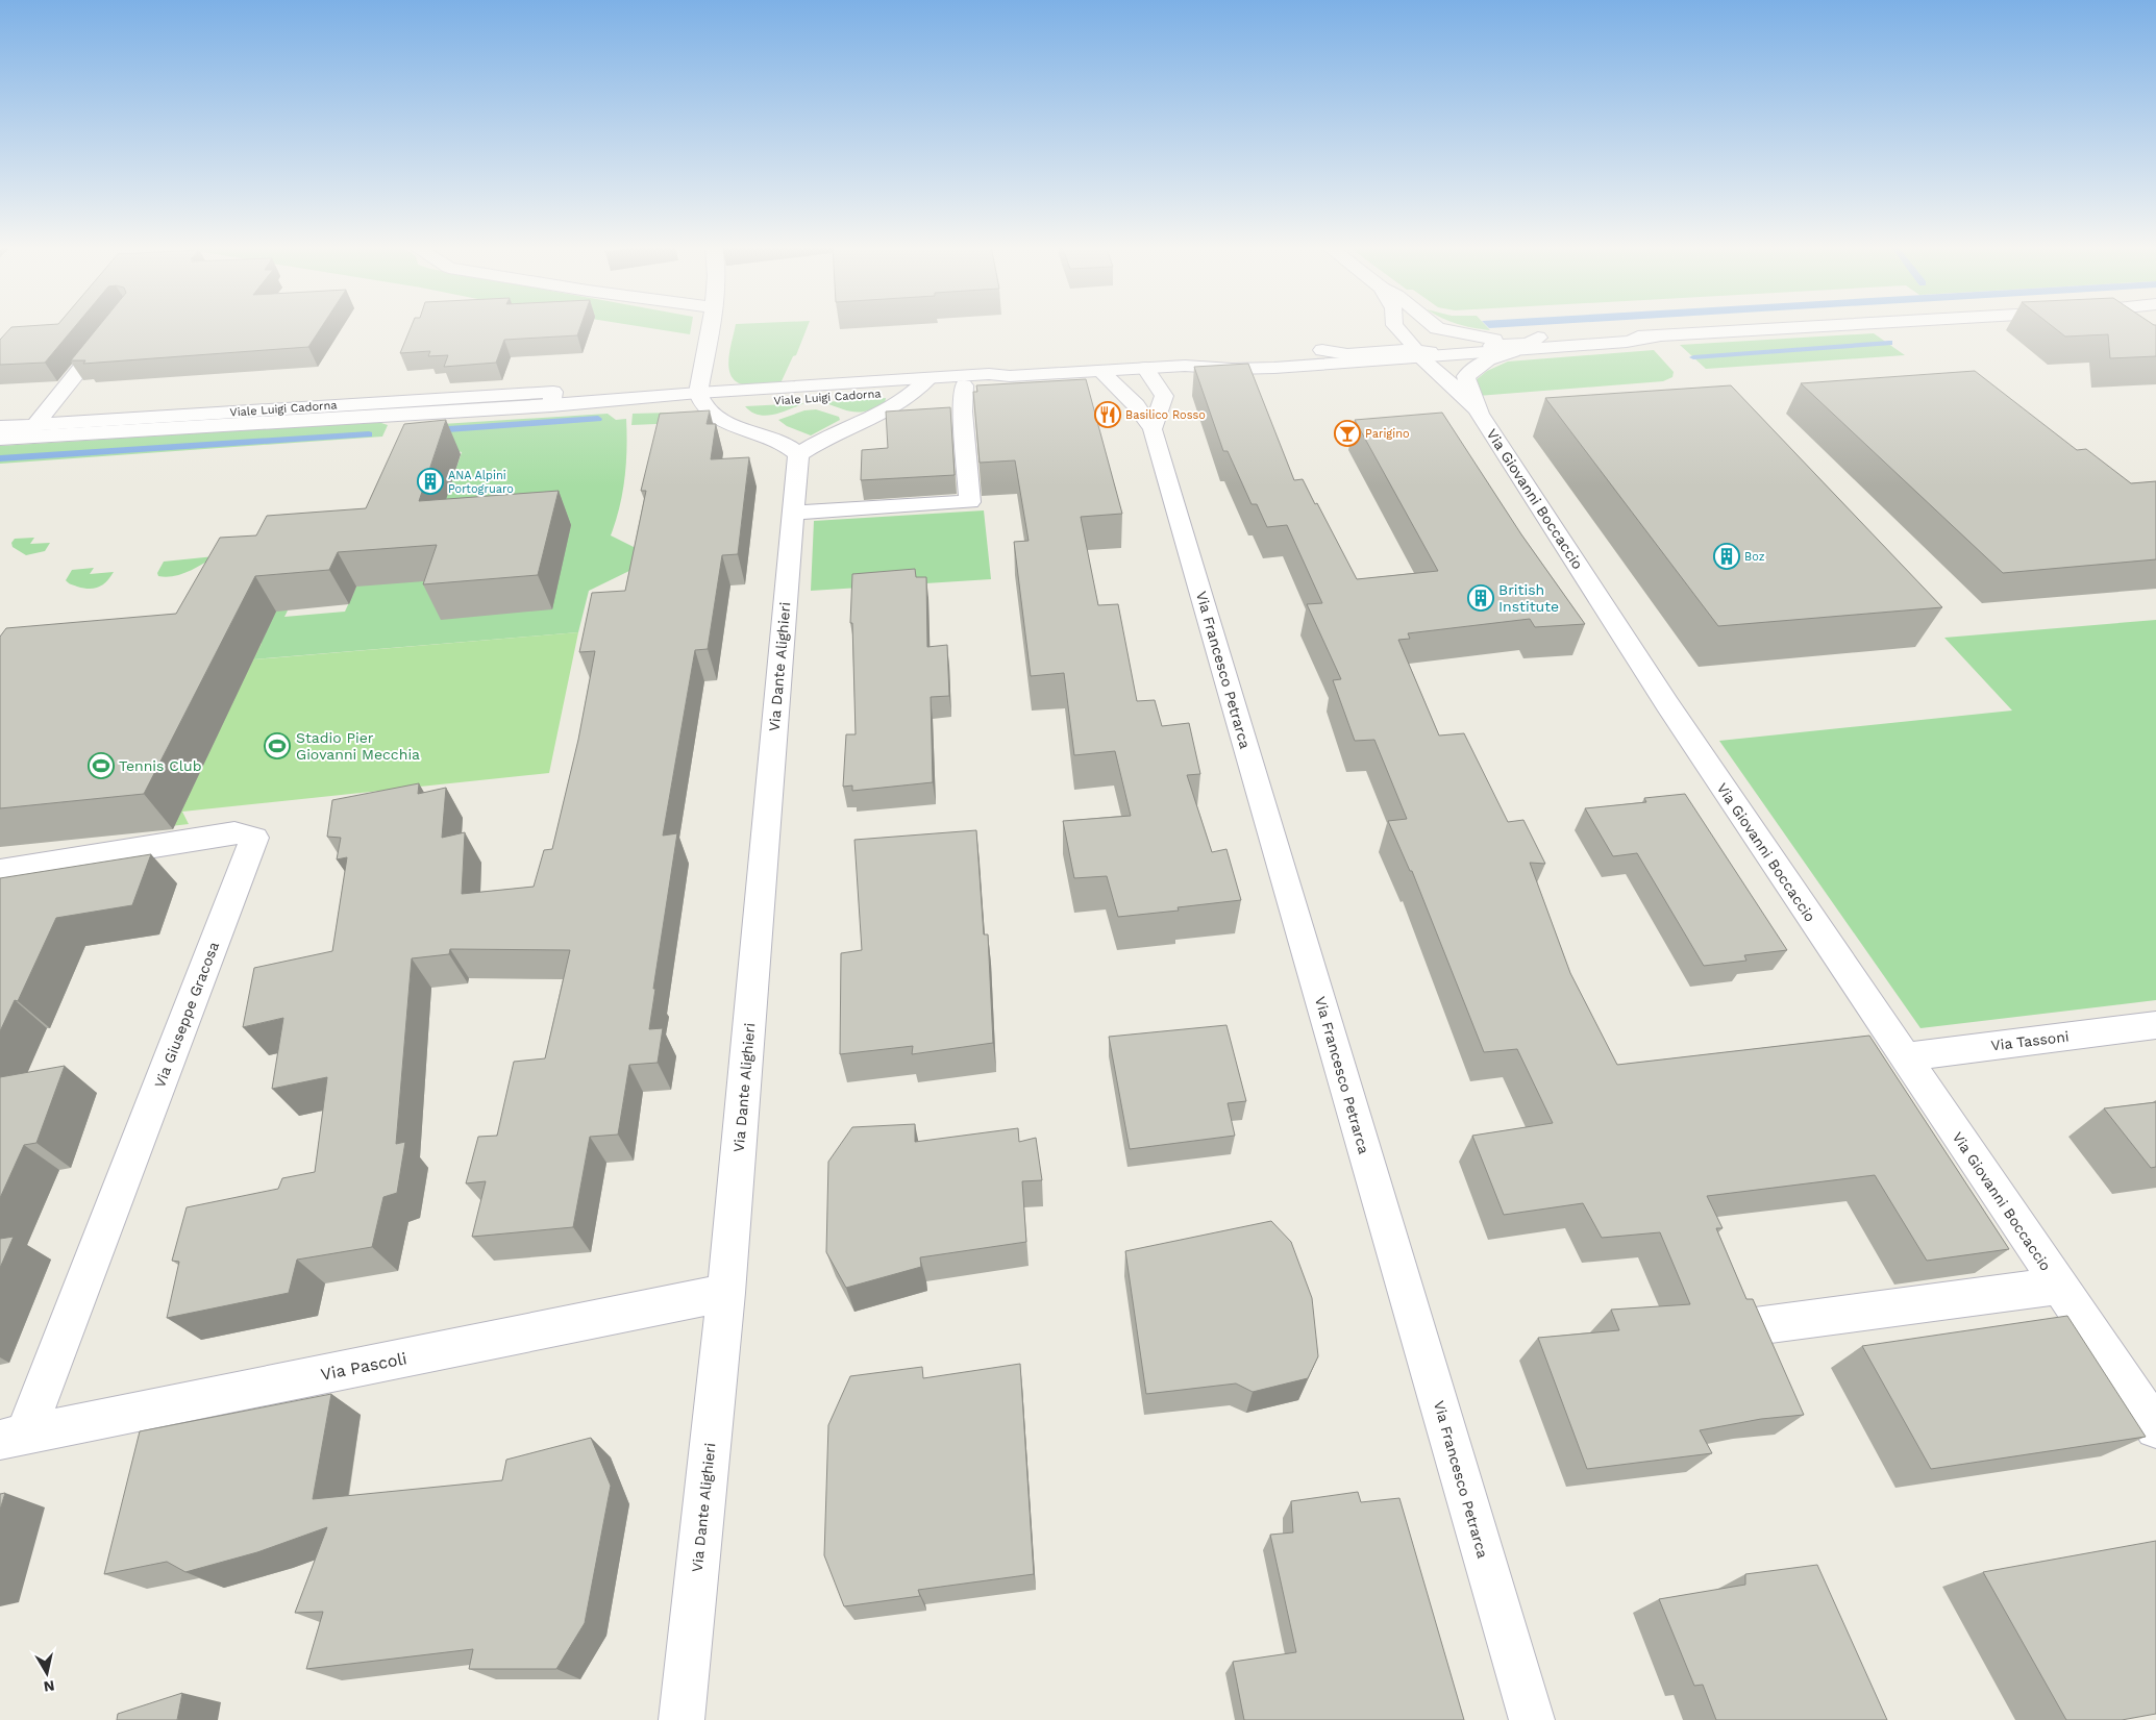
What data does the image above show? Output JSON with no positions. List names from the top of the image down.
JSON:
{
  "streets": {
    "street": [
      "Viale Luigi Cadorna",
      "Via Giovanni Boccaccio",
      "Via Dante Alighieri",
      "Via Francesco Petrarca",
      "Via Giuseppe Gracosa",
      "Via Tassoni",
      "Via Pascoli"
    ]
  },
  "crossings": [
    ["Viale Luigi Cadorna", "Via Giovanni Boccaccio"],
    ["Viale Luigi Cadorna", "Via Francesco Petrarca"],
    ["Via Giovanni Boccaccio", "Via Tassoni"],
    ["Via Dante Alighieri", "Via Pascoli"],
    ["Via Giuseppe Gracosa", "Via Pascoli"]
  ],
  "places": {
    "restaurant": ["Basilico Rosso"],
    "bar": ["Parigino"],
    "building": ["ANA Alpini Portogruaro", "Boz", "British Institute"],
    "sports": ["Stadio Pier Giovanni Mecchia", "Tennis Club"]
  },
  "north": "bottom"
}
